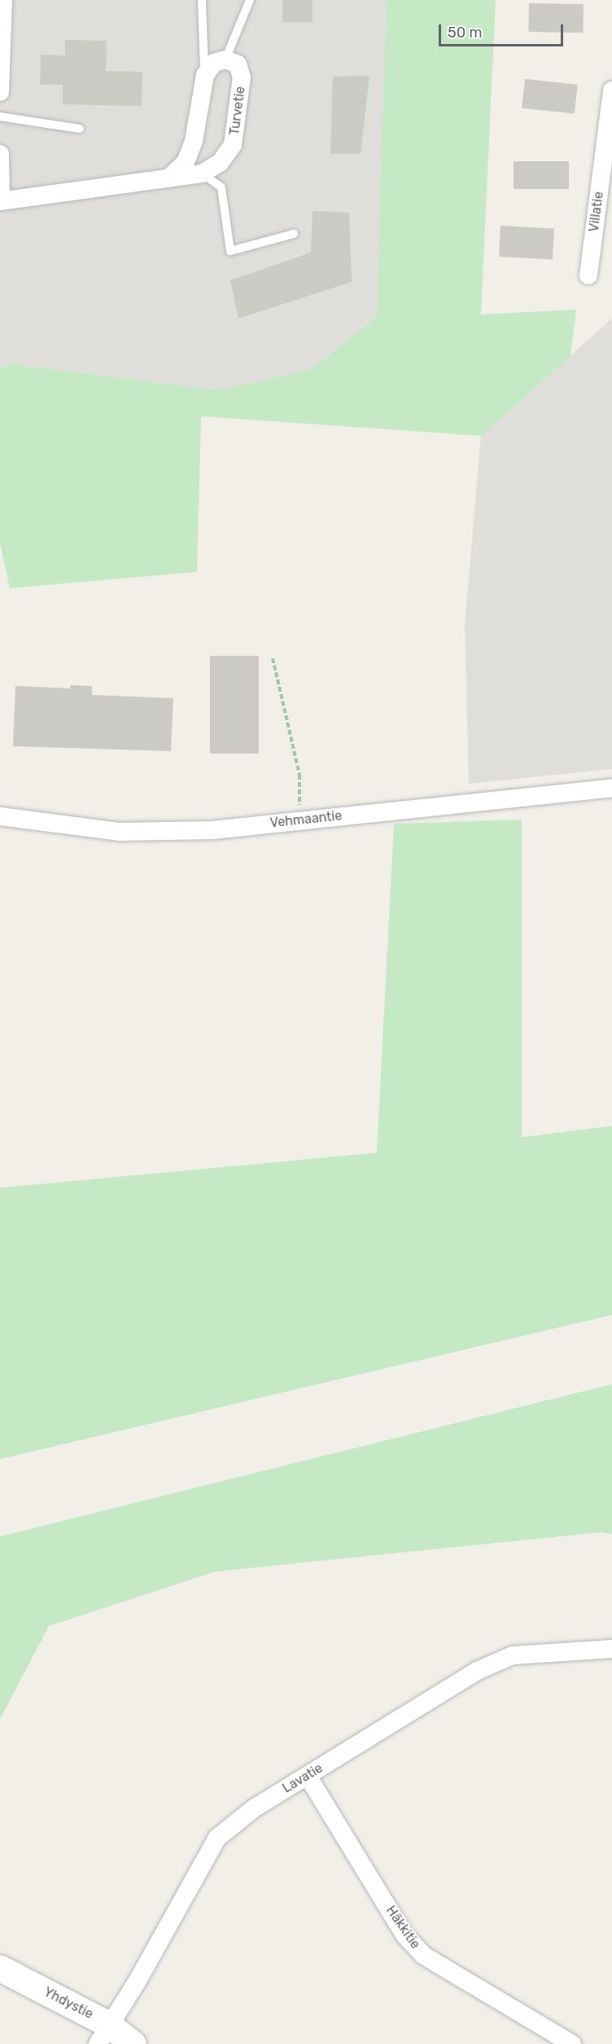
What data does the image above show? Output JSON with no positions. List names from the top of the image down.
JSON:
{
  "streets": {
    "street": [
      "Turvetie",
      "Villatie",
      "Vehmaantie",
      "Lavatie",
      "Häkkitie",
      "Yhdystie"
    ]
  },
  "crossings": [
    ["Lavatie", "Häkkitie"],
    ["Lavatie", "Yhdystie"]
  ],
  "scale_bar": "50 m"
}
